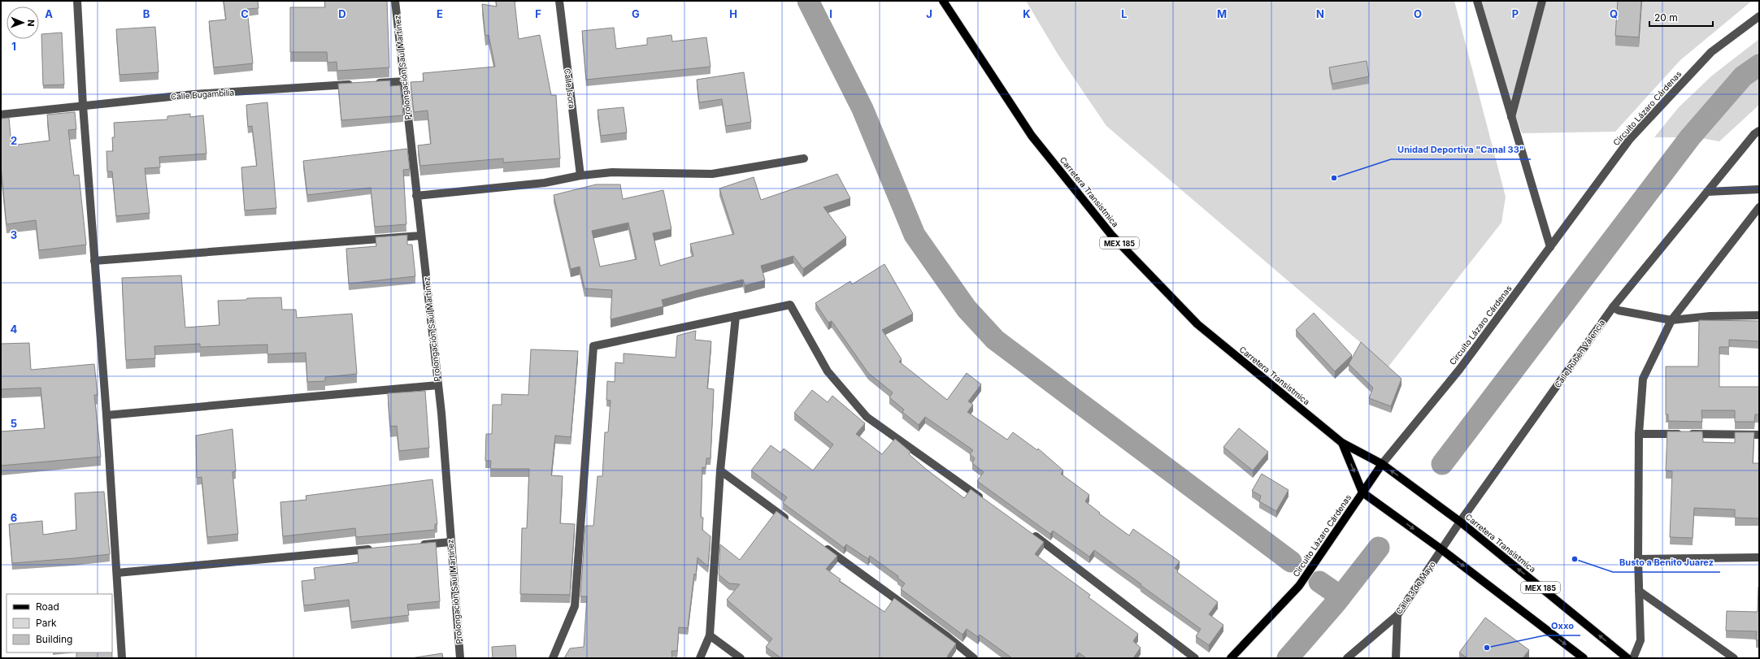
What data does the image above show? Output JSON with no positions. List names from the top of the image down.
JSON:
{
  "streets": {
    "main road": ["Circuito Lázaro Cárdenas", "Carretera Transistmica", "MEX 185"],
    "street": [
      "Prolongación Saúl Martínez",
      "Calle Isora",
      "Calle Bugambilia",
      "Calle Rubén Valencia",
      "Calle 3 de Mayo"
    ]
  },
  "crossings": [
    ["Circuito Lázaro Cárdenas", "Carretera Transistmica"],
    ["Circuito Lázaro Cárdenas", "MEX 185"],
    ["Carretera Transistmica", "MEX 185"],
    ["Carretera Transistmica", "Calle Rubén Valencia"],
    ["Carretera Transistmica", "Calle 3 de Mayo"],
    ["Calle Rubén Valencia", "Calle 3 de Mayo"]
  ],
  "places": ["Unidad Deportiva \"Canal 33\"", "Busto a Benito Juarez", "Oxxo"],
  "legend": ["Road", "Park", "Building"],
  "scale_bar": "20 m",
  "north": "right",
  "grid": {
    "columns": [
      "A",
      "B",
      "C",
      "D",
      "E",
      "F",
      "G",
      "H",
      "I",
      "J",
      "K",
      "L",
      "M",
      "N",
      "O",
      "P",
      "Q"
    ],
    "rows": [
      "1",
      "2",
      "3",
      "4",
      "5",
      "6"
    ]
  }
}
